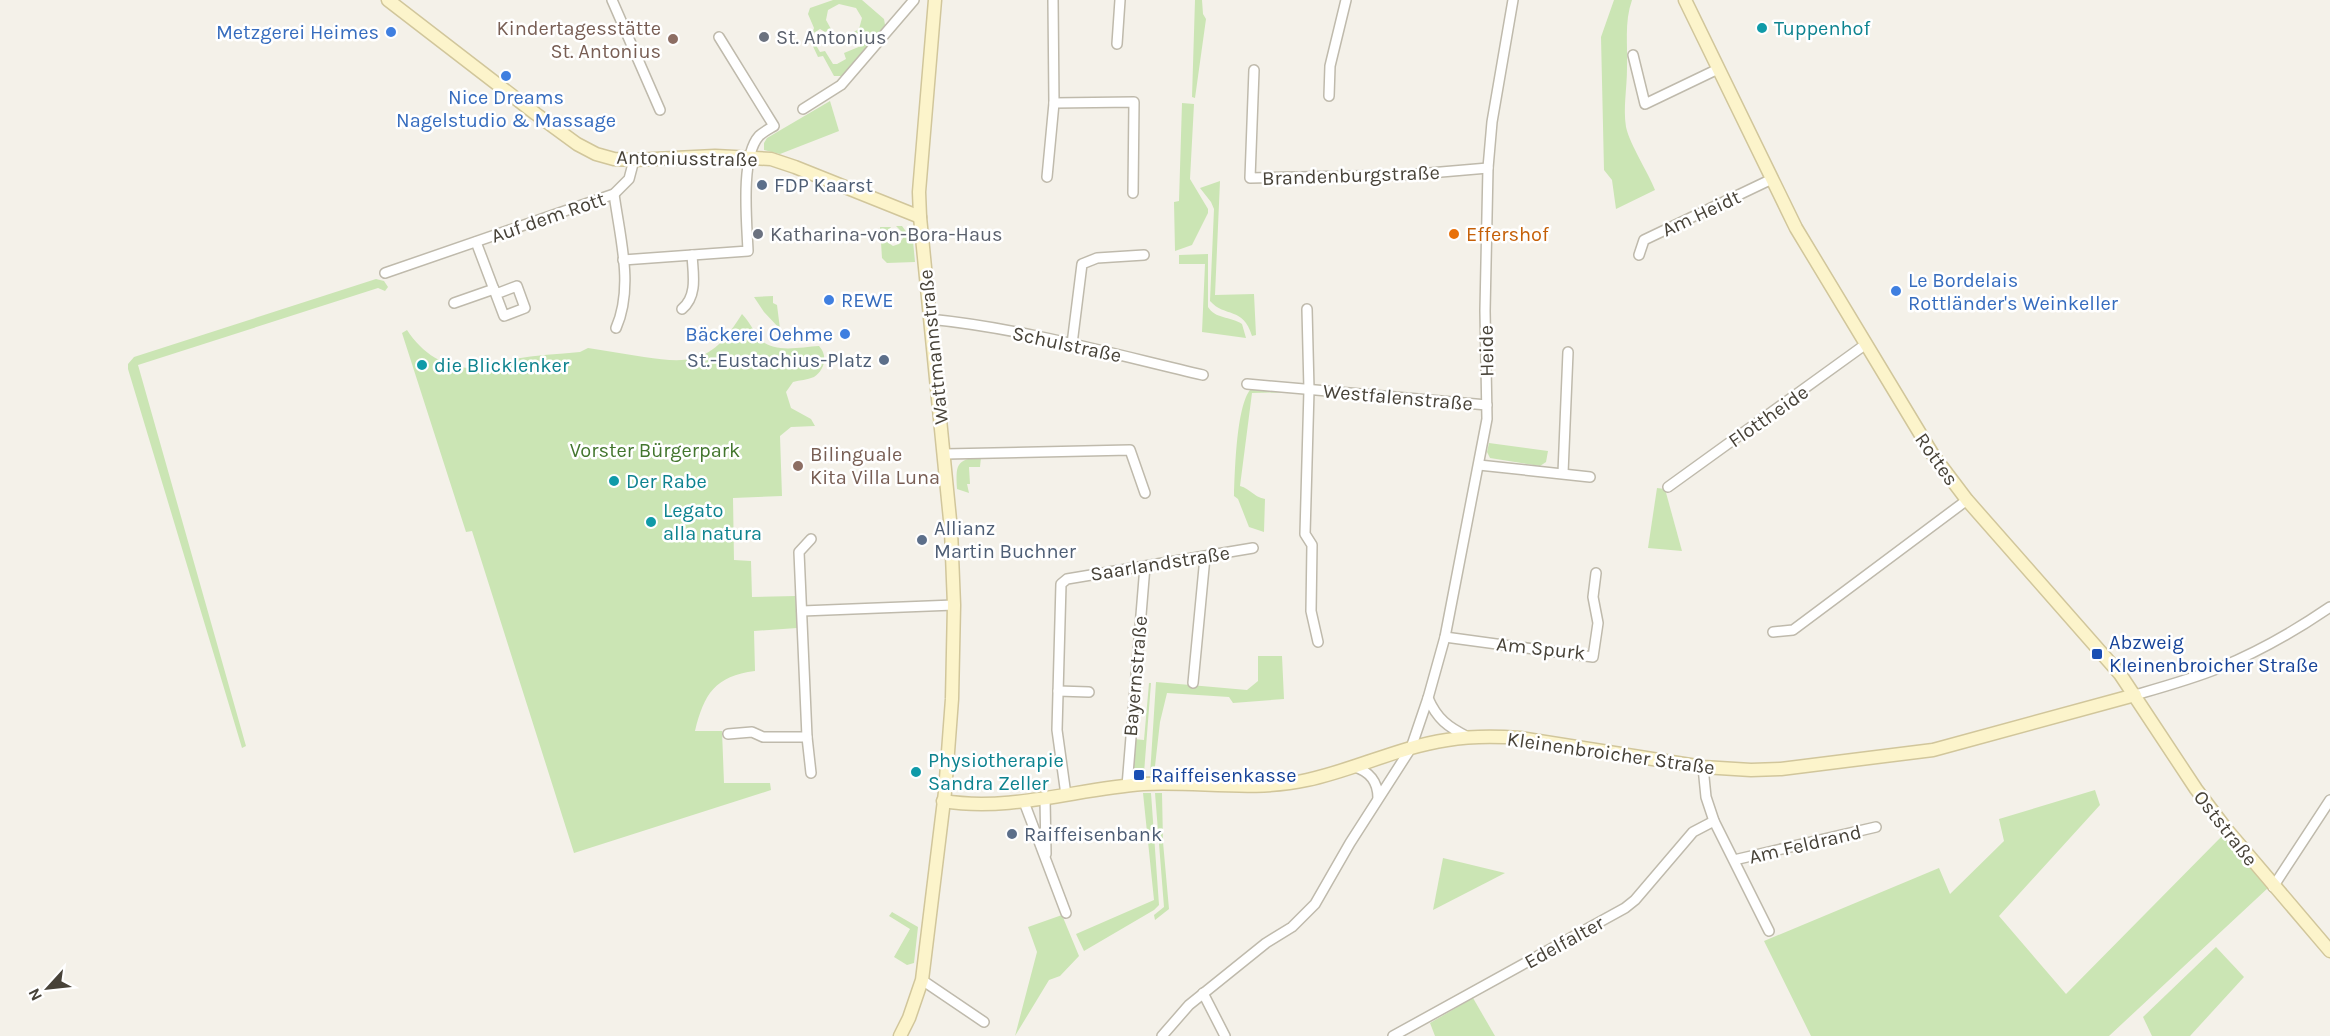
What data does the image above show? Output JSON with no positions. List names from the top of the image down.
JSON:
{
  "streets": {
    "street": [
      "Antoniusstraße",
      "Brandenburgstraße",
      "Am Heidt",
      "Auf dem Rott",
      "Schulstraße",
      "Wattmannstraße",
      "Heide",
      "Westfalenstraße",
      "Flottheide",
      "Rottes",
      "Saarlandstraße",
      "Am Spurk",
      "Bayernstraße",
      "Kleinenbroicher Straße",
      "Oststraße",
      "Am Feldrand",
      "Edelfalter"
    ]
  },
  "crossings": [
    ["Antoniusstraße", "Auf dem Rott"],
    ["Antoniusstraße", "Wattmannstraße"],
    ["Brandenburgstraße", "Heide"],
    ["Am Heidt", "Rottes"],
    ["Schulstraße", "Wattmannstraße"],
    ["Wattmannstraße", "Kleinenbroicher Straße"],
    ["Heide", "Westfalenstraße"],
    ["Heide", "Am Spurk"],
    ["Heide", "Kleinenbroicher Straße"],
    ["Flottheide", "Rottes"],
    ["Rottes", "Kleinenbroicher Straße"],
    ["Rottes", "Oststraße"],
    ["Saarlandstraße", "Bayernstraße"],
    ["Bayernstraße", "Kleinenbroicher Straße"],
    ["Kleinenbroicher Straße", "Oststraße"],
    ["Kleinenbroicher Straße", "Am Feldrand"],
    ["Am Feldrand", "Edelfalter"]
  ],
  "parks": ["Vorster Bürgerpark"],
  "places": {
    "other": [
      "Tuppenhof",
      "Metzgerei Heimes",
      "St. Antonius",
      "Kindertagesstätte St. Antonius",
      "Nice Dreams Nagelstudio & Massage",
      "FDP Kaarst",
      "Katharina-von-Bora-Haus",
      "Effershof",
      "Le Bordelais Rottländer's Weinkeller",
      "REWE",
      "Bäckerei Oehme",
      "St.-Eustachius-Platz",
      "die Blicklenker",
      "Bilinguale Kita Villa Luna",
      "Der Rabe",
      "Legato alla natura",
      "Allianz Martin Buchner",
      "Physiotherapie Sandra Zeller",
      "Raiffeisenbank"
    ],
    "transit": ["Abzweig Kleinenbroicher Straße", "Raiffeisenkasse"]
  },
  "north": "bottom left"
}
